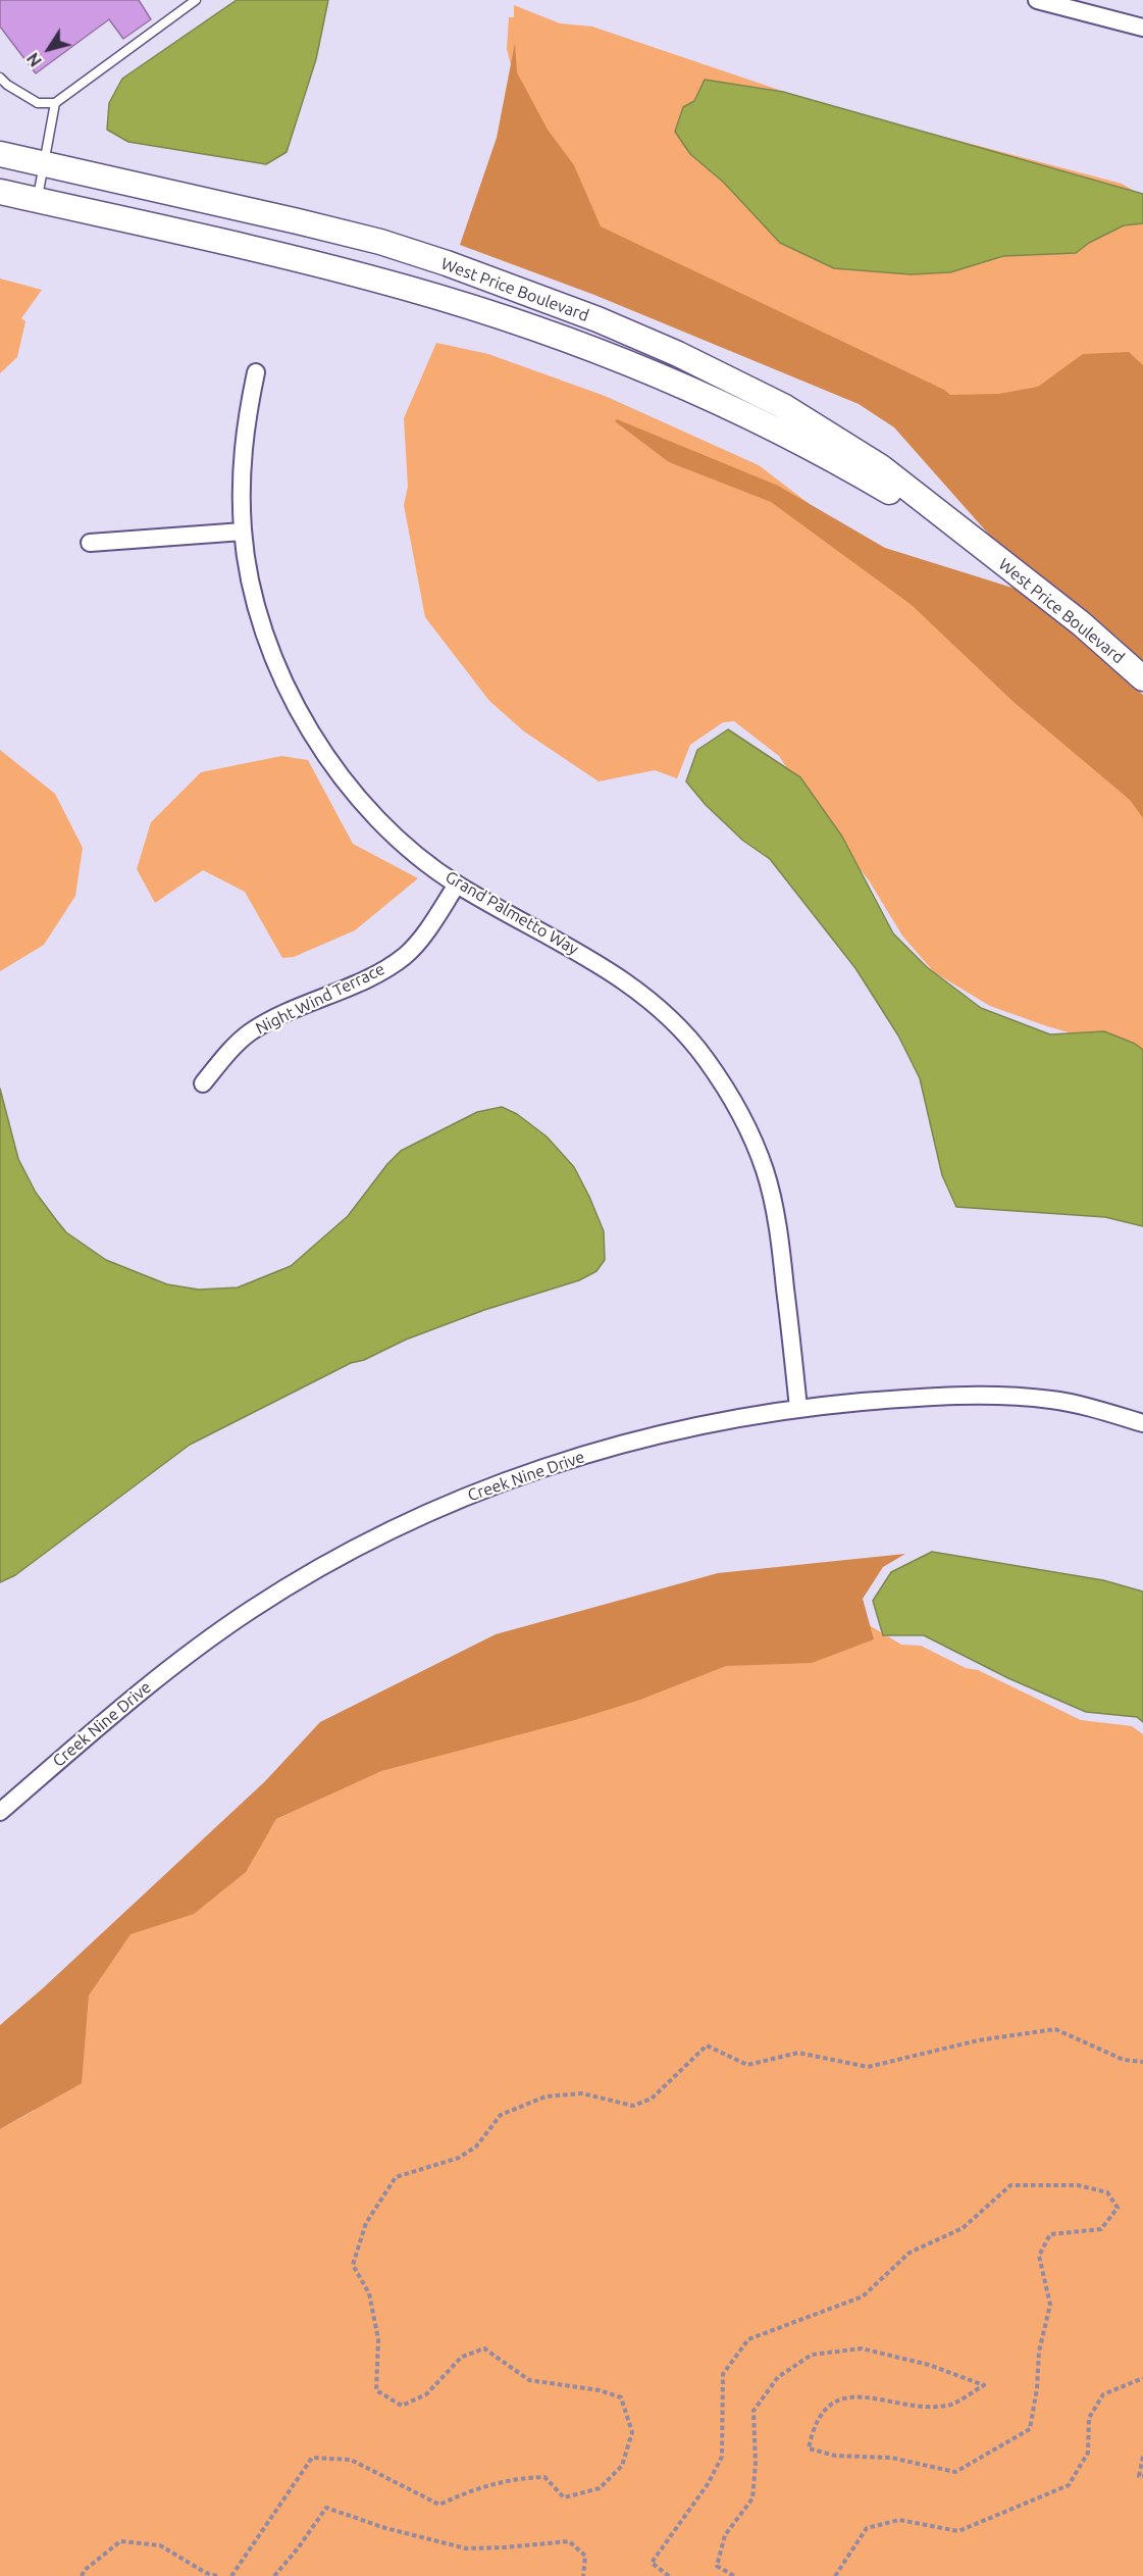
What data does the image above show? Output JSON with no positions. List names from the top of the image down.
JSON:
{
  "streets": {
    "street": [
      "West Price Boulevard",
      "Grand Palmetto Way",
      "Night Wind Terrace",
      "Creek Nine Drive"
    ]
  },
  "crossings": [
    ["Grand Palmetto Way", "Night Wind Terrace"],
    ["Grand Palmetto Way", "Creek Nine Drive"]
  ],
  "north": "bottom left"
}
